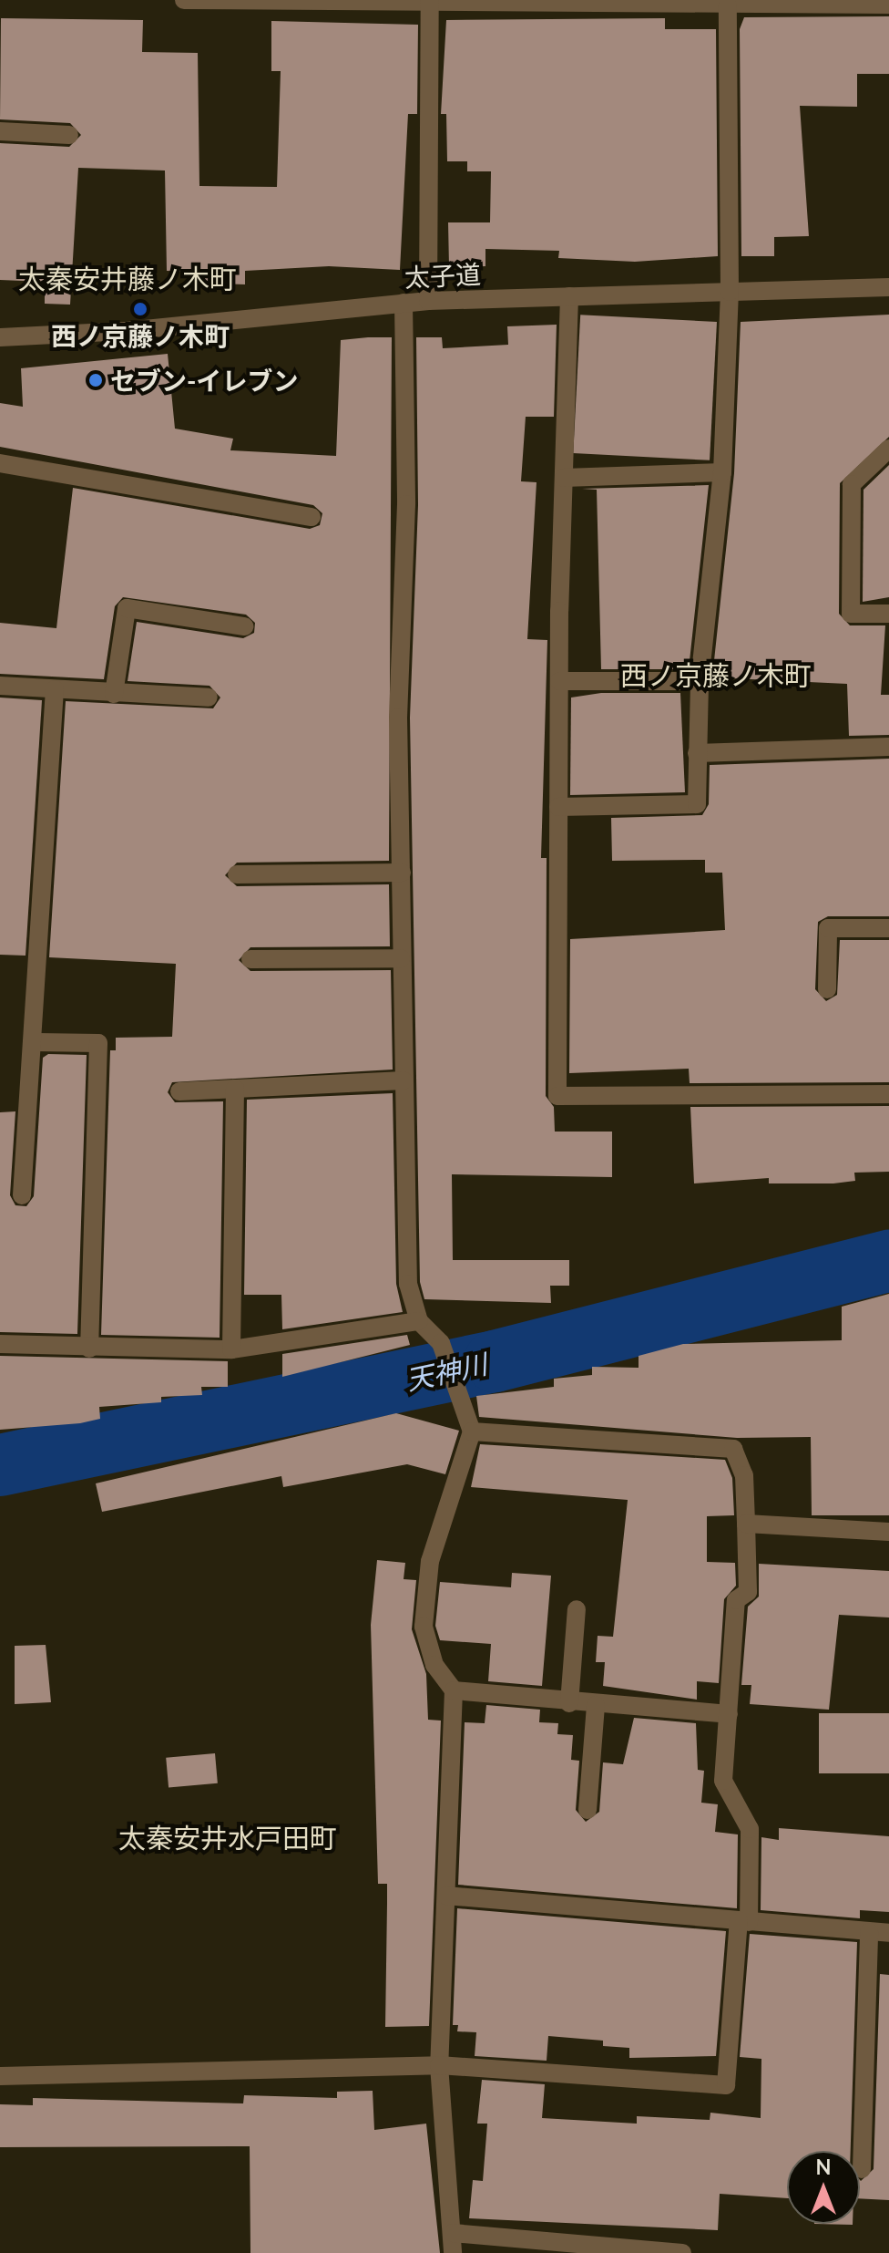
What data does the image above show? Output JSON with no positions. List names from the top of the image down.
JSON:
{
  "streets": {
    "street": ["太子道"]
  },
  "districts": ["太秦安井藤ノ木町", "西ノ京藤ノ木町", "太秦安井水戸田町"],
  "water": ["天神川"],
  "places": ["西ノ京藤ノ木町", "セブン-イレブン"],
  "north": "top"
}
